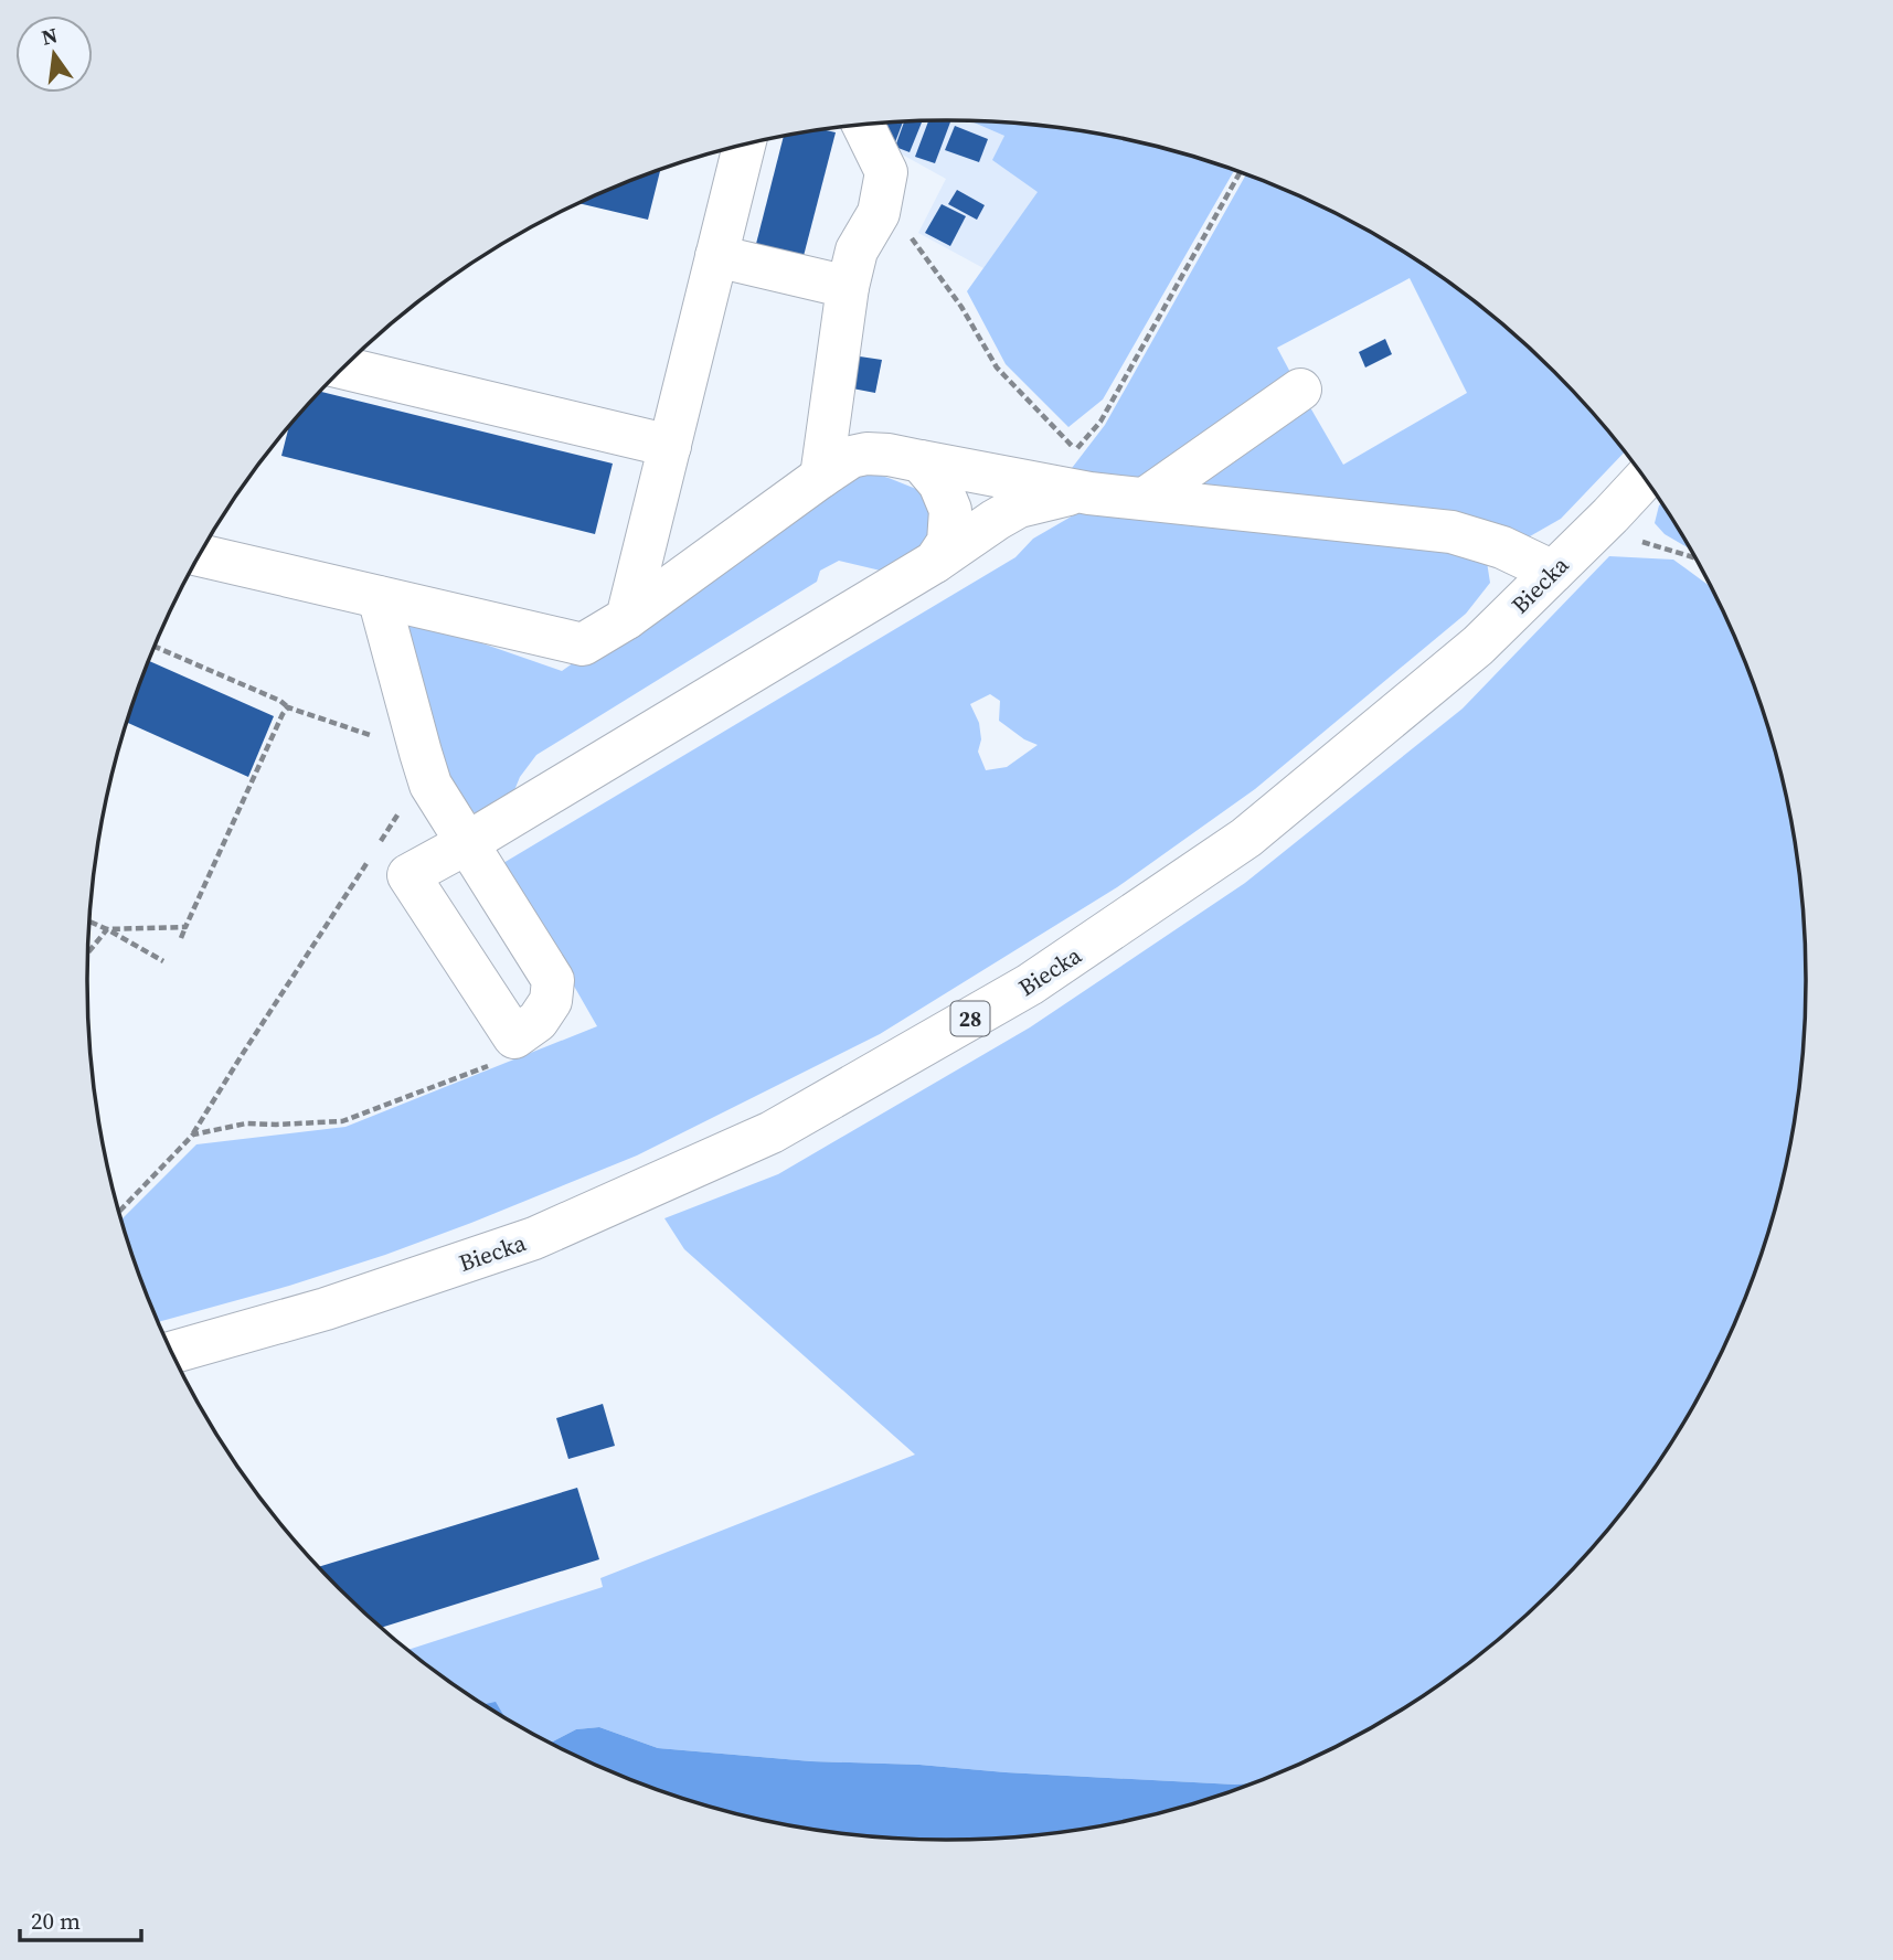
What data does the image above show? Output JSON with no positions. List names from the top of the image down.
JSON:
{
  "streets": {
    "street": ["Biecka", "28"]
  },
  "scale_bar": "20 m",
  "north": "top"
}
